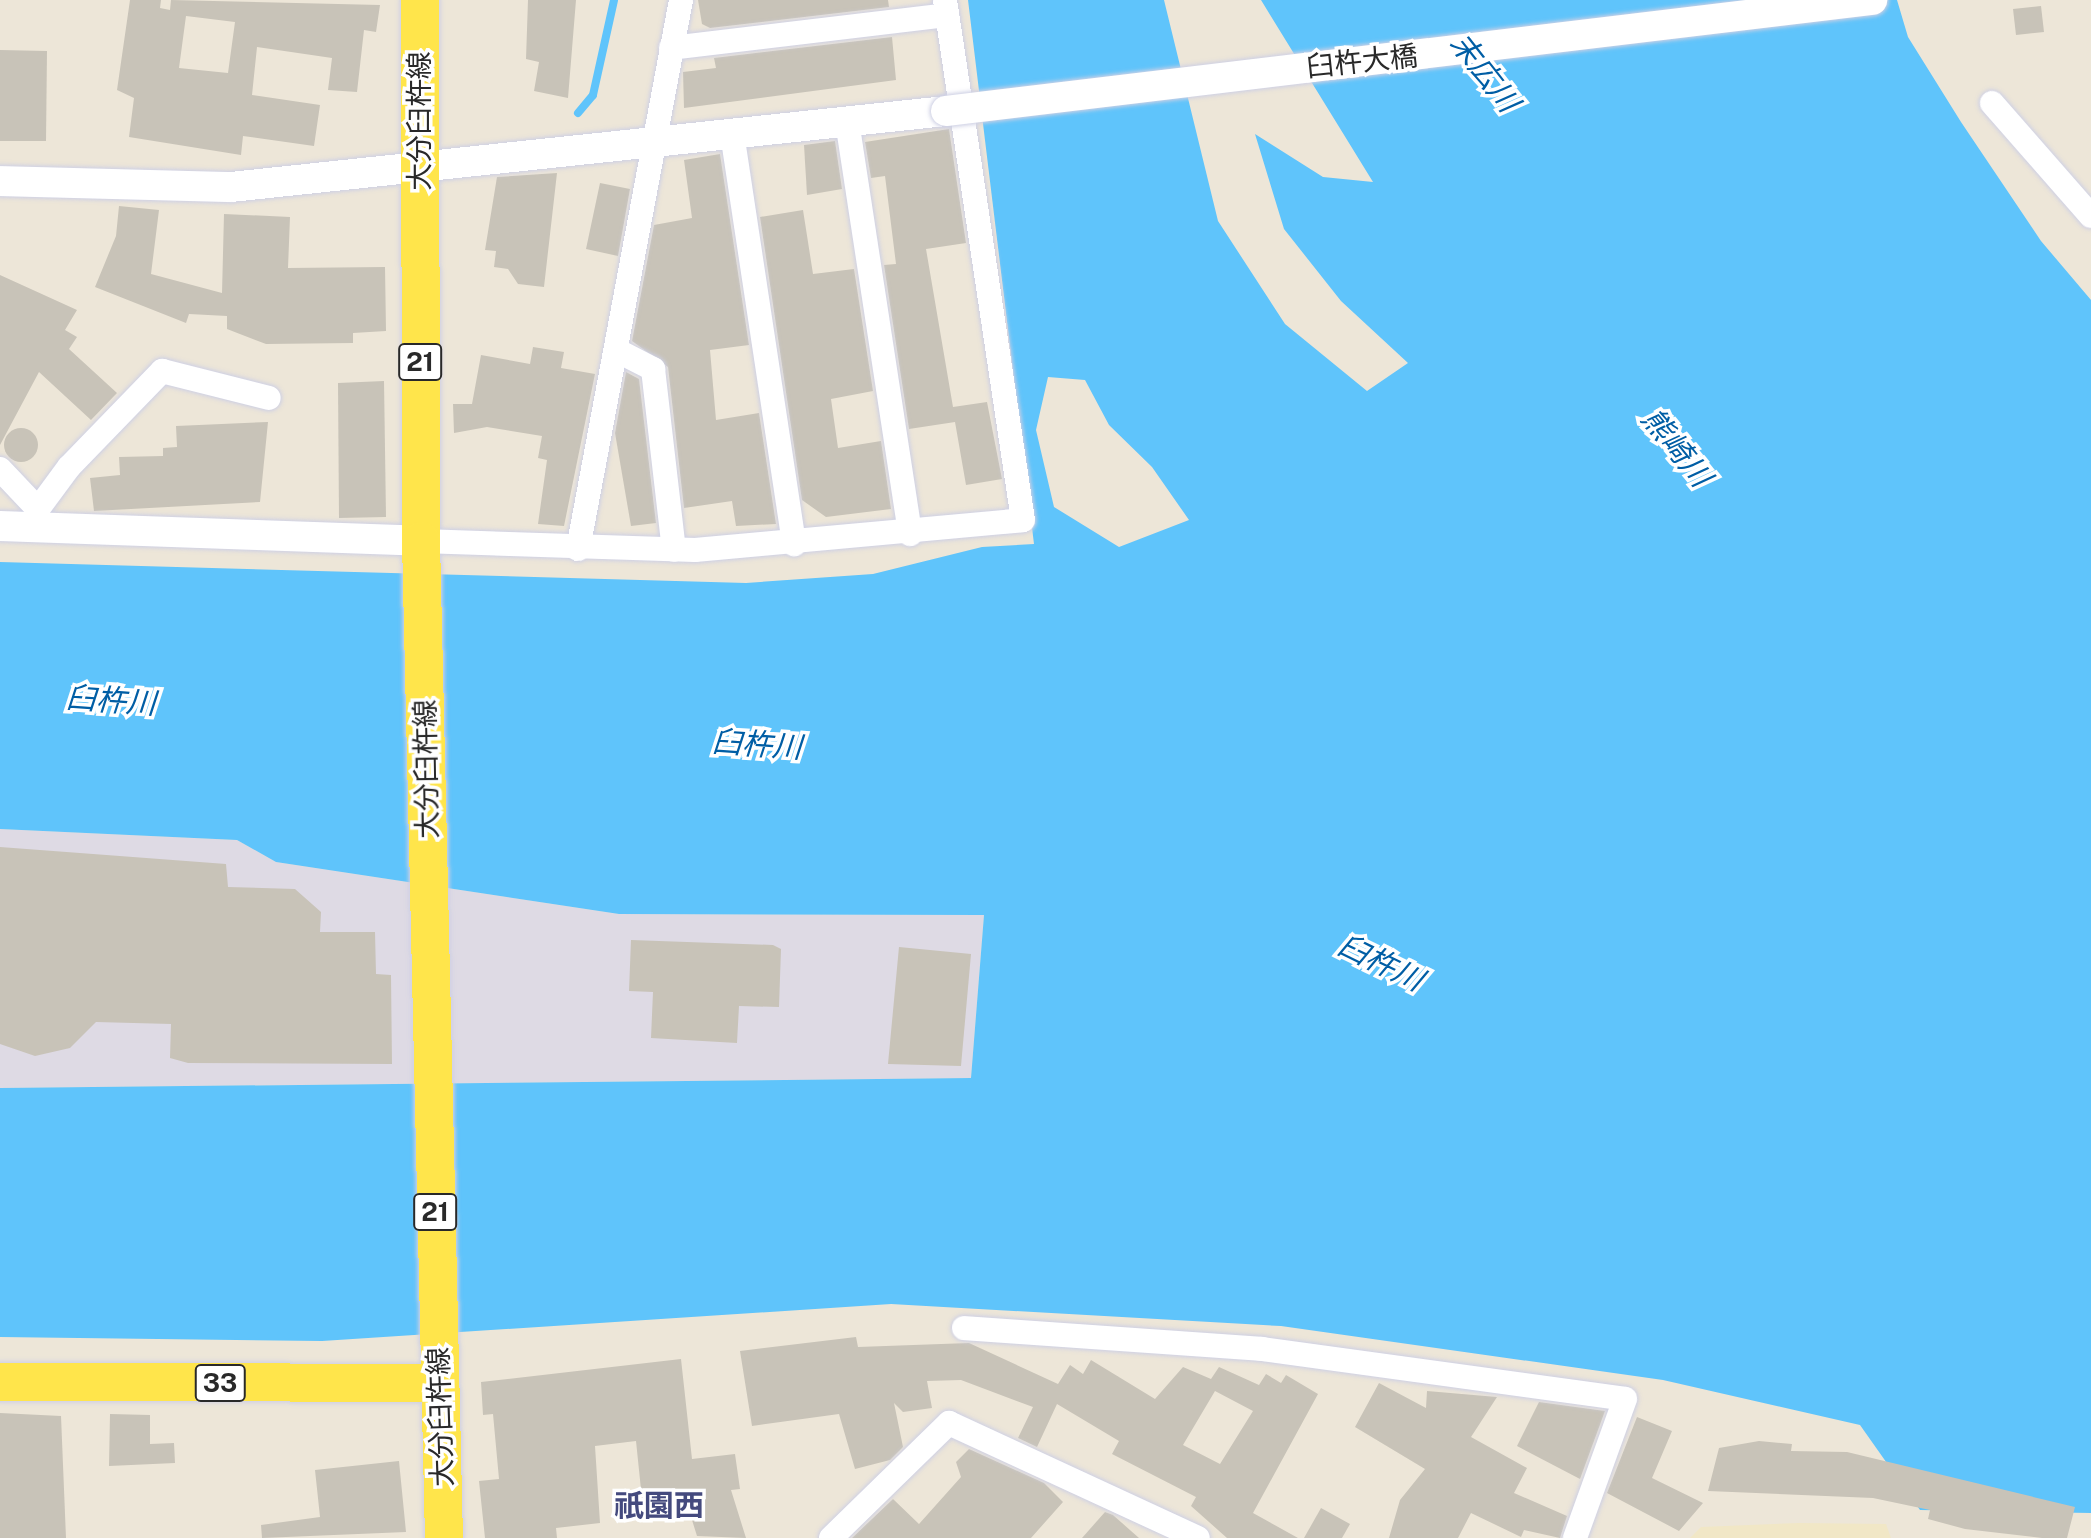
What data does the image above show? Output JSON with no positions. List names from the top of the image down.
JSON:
{
  "streets": {
    "main road": ["大分臼杵線", "21", "33"],
    "street": ["臼杵大橋"]
  },
  "crossings": [
    ["臼杵大橋", "大分臼杵線"],
    ["大分臼杵線", "33"]
  ],
  "districts": ["祇園西"],
  "water": ["末広川", "熊崎川", "臼杵川"]
}
